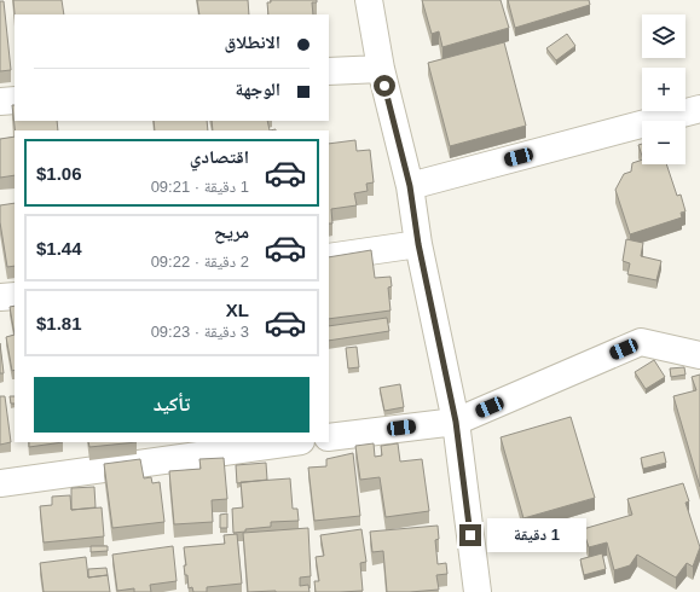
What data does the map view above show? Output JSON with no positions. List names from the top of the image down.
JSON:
{
  "page": {
    "map_buttons": ["+", "−"],
    "banner": ["الانطلاق", "الوجهة"],
    "list": [
      {
        "name": "اقتصادي",
        "note": "1 دقيقة · 09:21",
        "value": "$1.06"
      },
      {
        "name": "مريح",
        "note": "2 دقيقة · 09:22",
        "value": "$1.44"
      },
      {
        "name": "XL",
        "note": "3 دقيقة · 09:23",
        "value": "$1.81"
      }
    ],
    "buttons": "تأكيد",
    "bubble": "1 دقيقة"
  }
}
